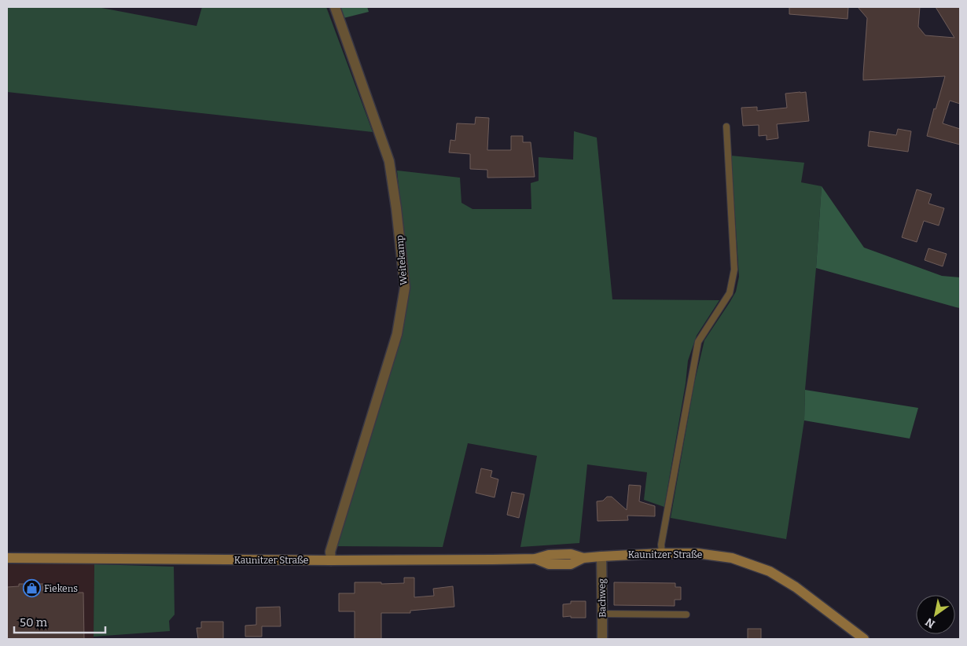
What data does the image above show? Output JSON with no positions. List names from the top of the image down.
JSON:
{
  "streets": {
    "street": ["Weitekamp", "Kaunitzer Straße", "Bachweg"]
  },
  "crossings": [
    ["Weitekamp", "Kaunitzer Straße"],
    ["Kaunitzer Straße", "Bachweg"]
  ],
  "places": {
    "shop": ["Fiekens"]
  },
  "scale_bar": "50 m",
  "north": "bottom left"
}
